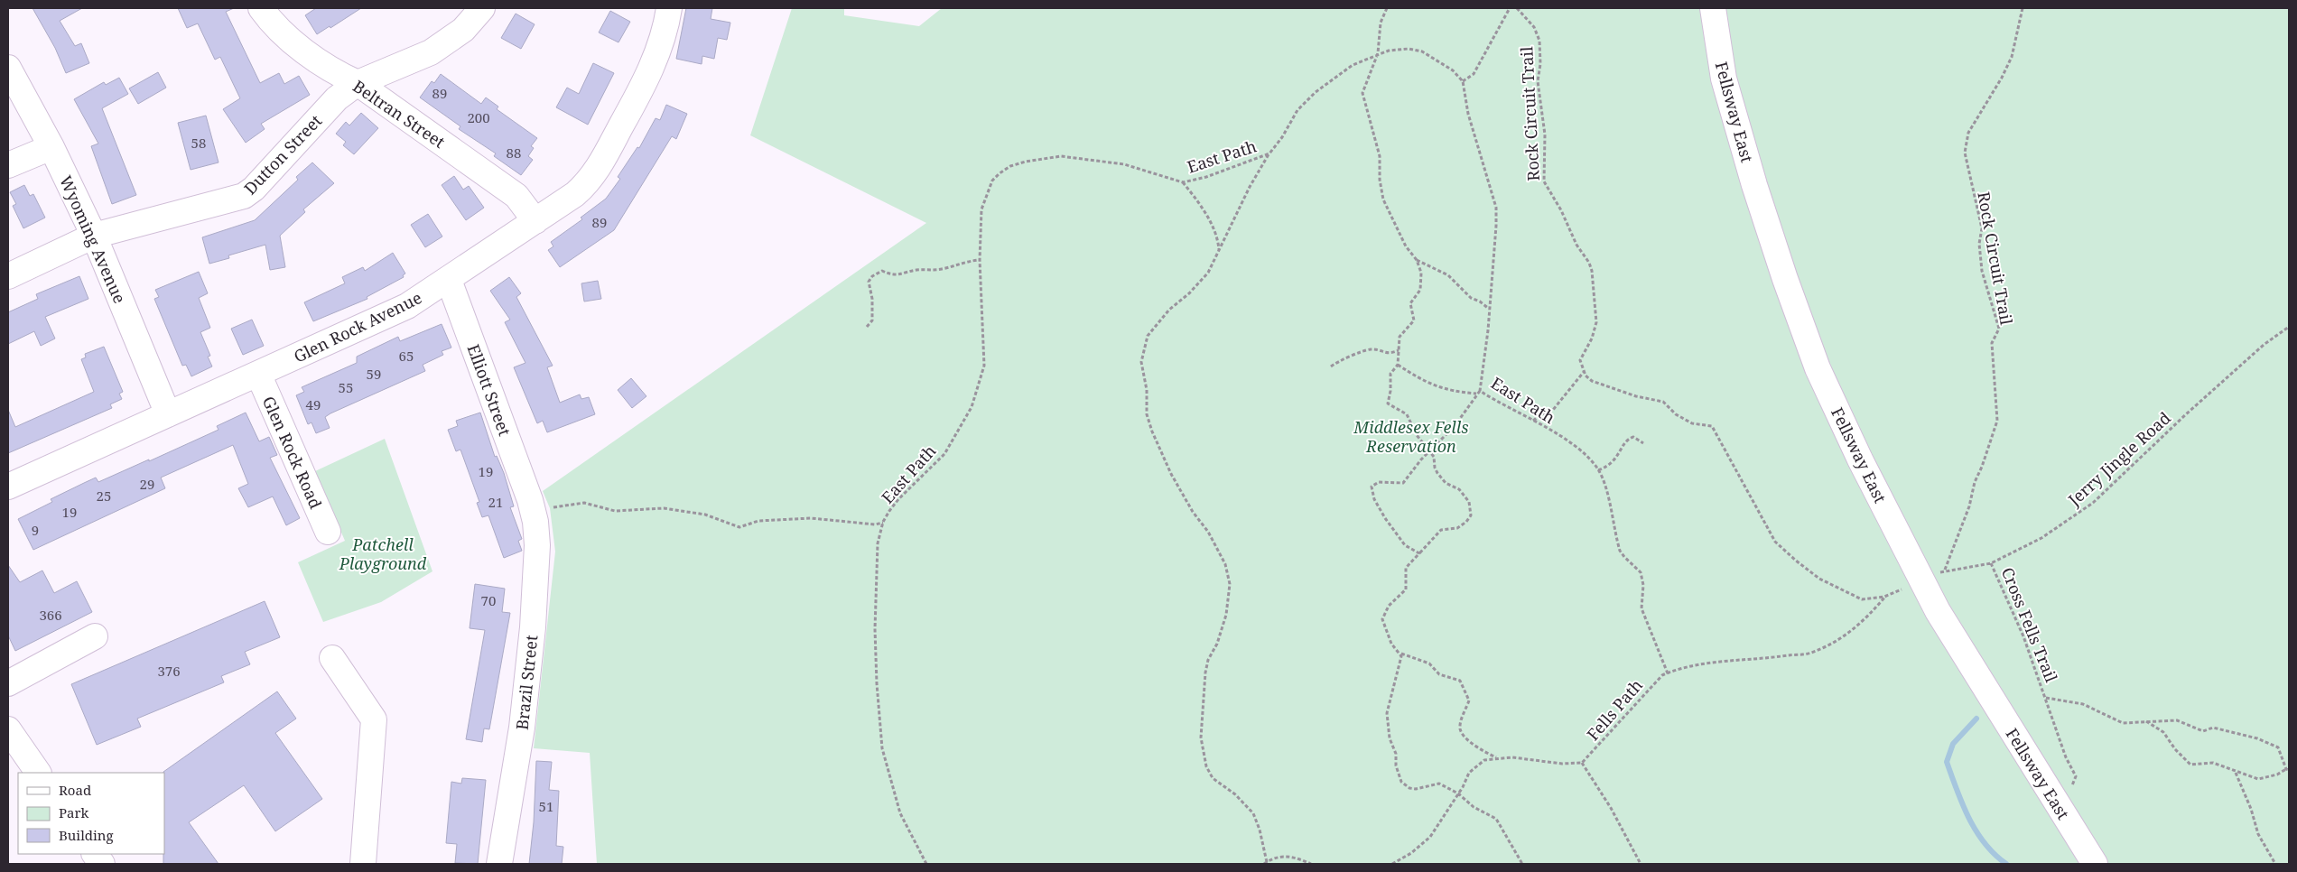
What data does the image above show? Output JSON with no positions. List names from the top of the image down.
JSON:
{
  "streets": {
    "street": [
      "Fellsway East",
      "Beltran Street",
      "Dutton Street",
      "Wyoming Avenue",
      "Glen Rock Avenue",
      "Elliott Street",
      "Glen Rock Road",
      "Brazil Street"
    ],
    "path": [
      "Rock Circuit Trail",
      "East Path",
      "Jerry Jingle Road",
      "Cross Fells Trail",
      "Fells Path"
    ]
  },
  "crossings": [
    ["Beltran Street", "Dutton Street"],
    ["Beltran Street", "Glen Rock Avenue"],
    ["Rock Circuit Trail", "Jerry Jingle Road"],
    ["Rock Circuit Trail", "Fells Path"],
    ["Dutton Street", "Wyoming Avenue"],
    ["East Path", "Fells Path"],
    ["Wyoming Avenue", "Glen Rock Avenue"],
    ["Glen Rock Avenue", "Elliott Street"],
    ["Glen Rock Avenue", "Glen Rock Road"],
    ["Elliott Street", "Brazil Street"],
    ["Jerry Jingle Road", "Cross Fells Trail"]
  ],
  "parks": ["Middlesex Fells Reservation", "Patchell Playground"],
  "house_numbers": [
    "89",
    "200",
    "58",
    "88",
    "89",
    "65",
    "59",
    "55",
    "49",
    "19",
    "29",
    "25",
    "21",
    "19",
    "9",
    "70",
    "366",
    "376",
    "51"
  ],
  "legend": ["Road", "Park", "Building"]
}
